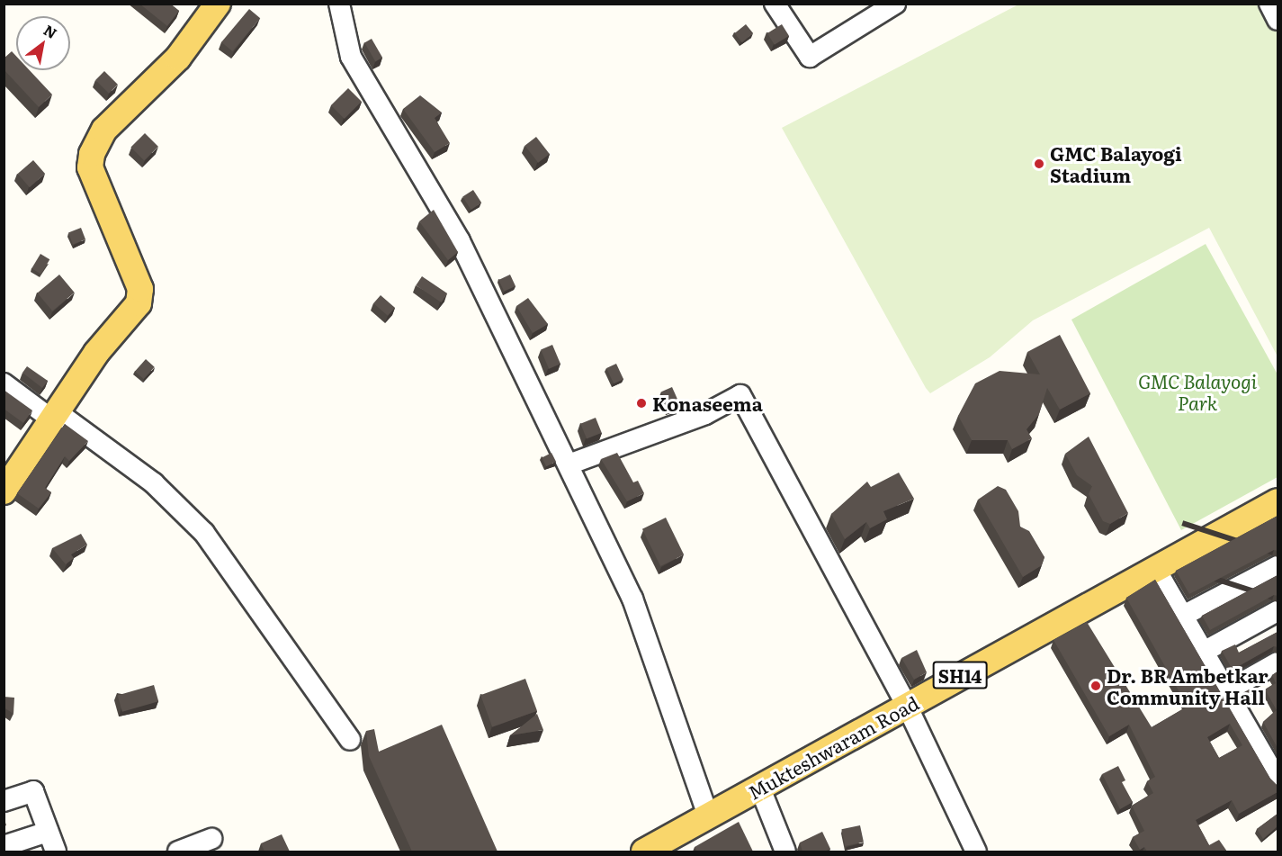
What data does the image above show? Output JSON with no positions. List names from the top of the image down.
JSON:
{
  "streets": {
    "main road": ["SH14", "Mukteshwaram Road"]
  },
  "parks": ["GMC Balayogi Park"],
  "places": ["GMC Balayogi Stadium", "Konaseema", "Dr. BR Ambetkar Community Hall"],
  "north": "top right"
}
